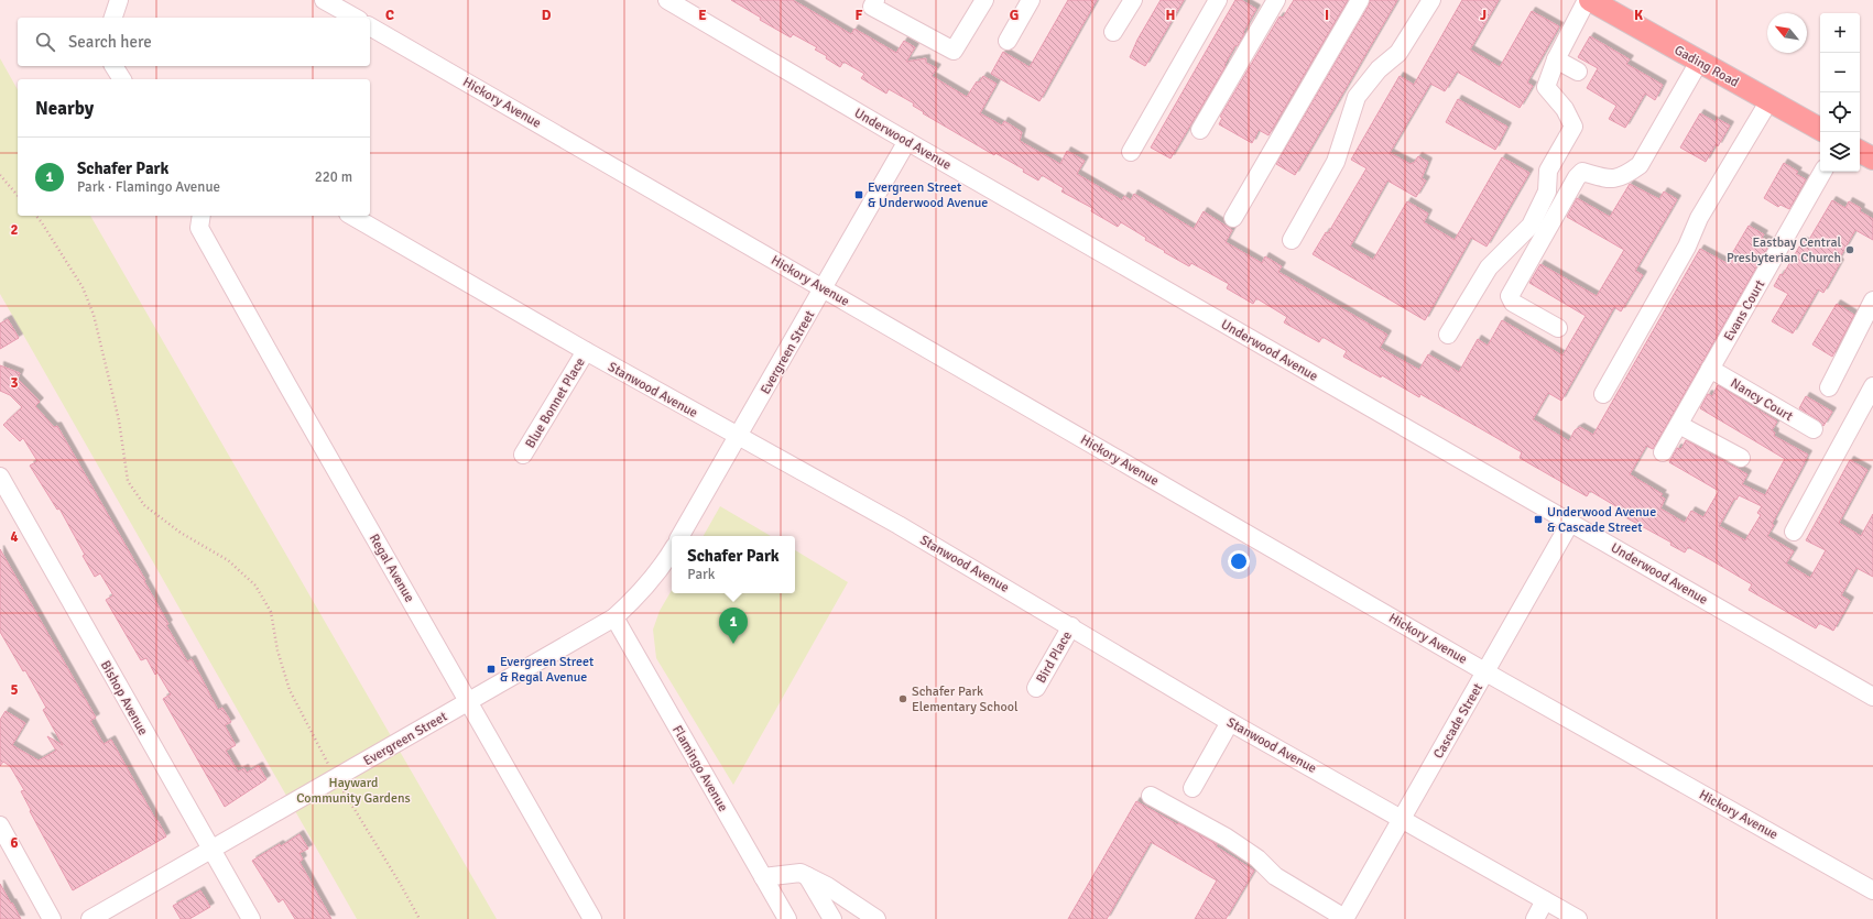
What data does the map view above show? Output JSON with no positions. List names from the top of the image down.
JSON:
{
  "streets": {
    "main road": ["Gading Road"],
    "street": [
      "Hickory Avenue",
      "Underwood Avenue",
      "Evans Court",
      "Evergreen Street",
      "Stanwood Avenue",
      "Nancy Court",
      "Blue Bonnet Place",
      "Regal Avenue",
      "Bird Place",
      "Bishop Avenue",
      "Cascade Street",
      "Flamingo Avenue"
    ]
  },
  "crossings": [
    ["Hickory Avenue", "Evergreen Street"],
    ["Hickory Avenue", "Cascade Street"],
    ["Underwood Avenue", "Evergreen Street"],
    ["Underwood Avenue", "Cascade Street"],
    ["Evans Court", "Nancy Court"],
    ["Evergreen Street", "Stanwood Avenue"],
    ["Evergreen Street", "Regal Avenue"],
    ["Evergreen Street", "Bishop Avenue"],
    ["Evergreen Street", "Flamingo Avenue"],
    ["Stanwood Avenue", "Blue Bonnet Place"],
    ["Stanwood Avenue", "Bird Place"],
    ["Stanwood Avenue", "Cascade Street"]
  ],
  "parks": ["Hayward Community Gardens"],
  "places": {
    "transit": ["Evergreen Street & Underwood Avenue", "Underwood Avenue & Cascade Street", "Evergreen Street & Regal Avenue"],
    "other": ["Eastbay Central Presbyterian Church", "Schafer Park Elementary School"]
  },
  "north": "top left",
  "page": {
    "map_buttons": ["+", "−"],
    "search": "Search here",
    "heading": "Nearby",
    "list": [
      {
        "mark": "1",
        "name": "Schafer Park",
        "note": "Park · Flamingo Avenue",
        "value": "220 m"
      }
    ],
    "popup": ["Schafer Park", "Park"],
    "pins": "1"
  },
  "grid": {
    "columns": [
      "C",
      "D",
      "E",
      "F",
      "G",
      "H",
      "I",
      "J",
      "K"
    ],
    "rows": [
      "2",
      "3",
      "4",
      "5",
      "6"
    ]
  }
}
